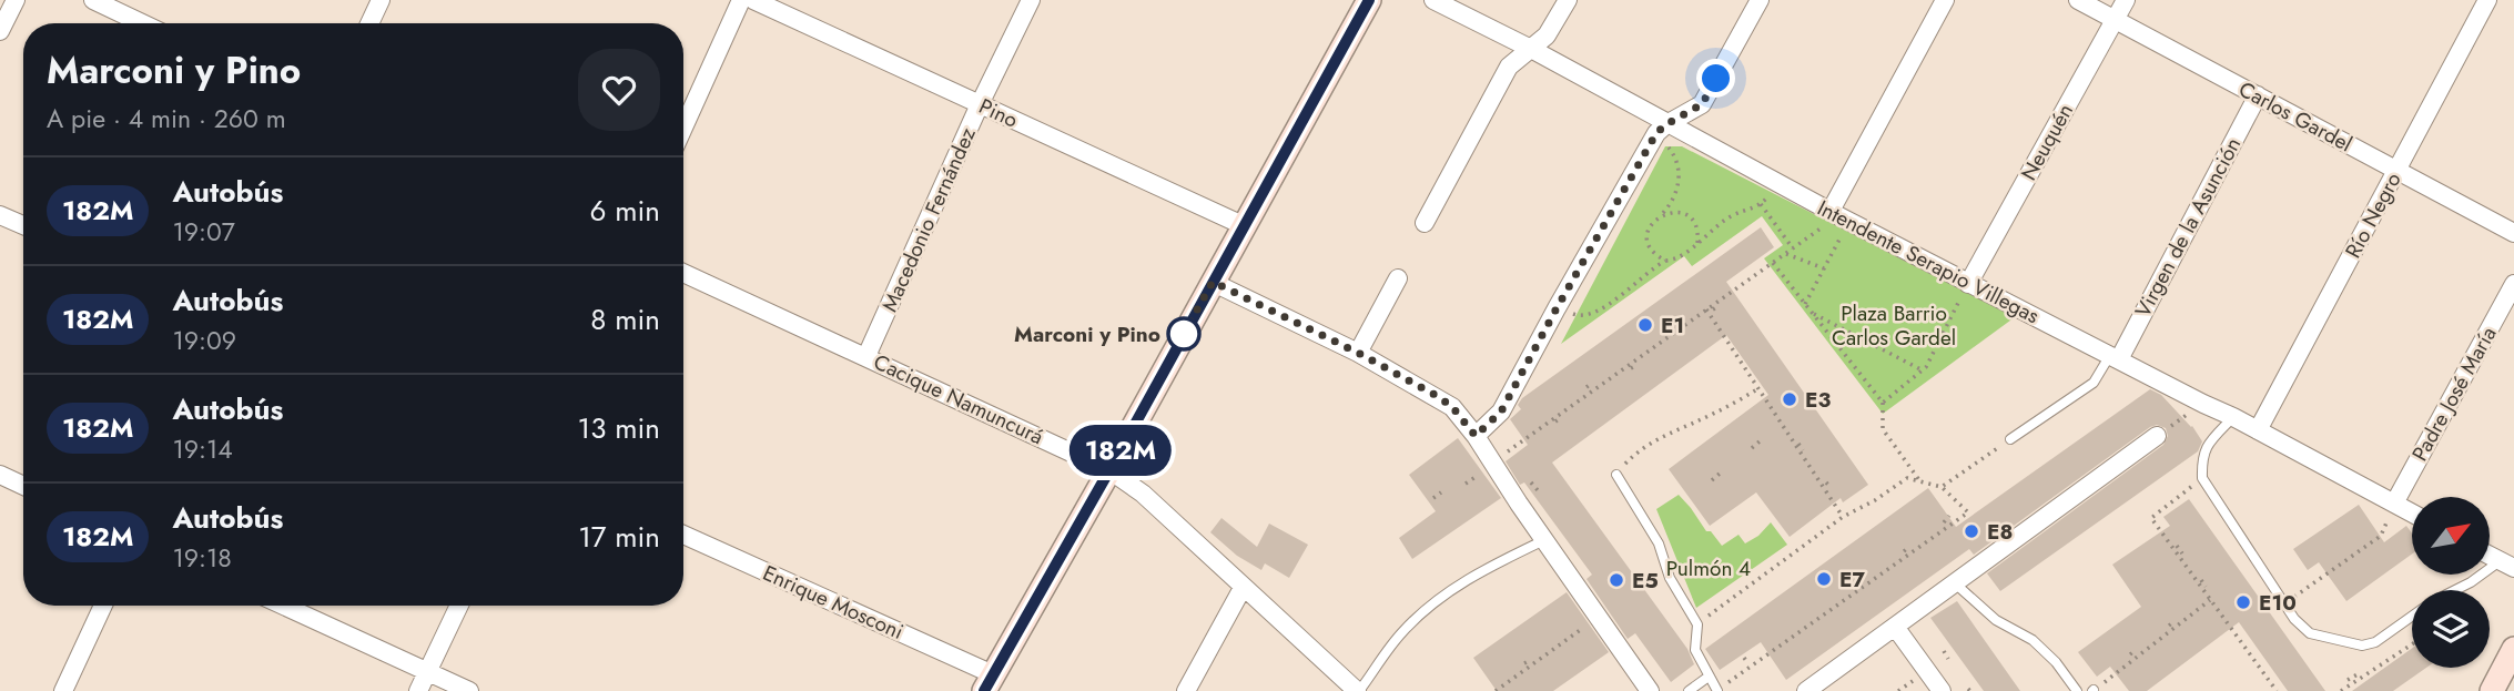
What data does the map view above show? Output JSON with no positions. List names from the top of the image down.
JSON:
{
  "streets": {
    "street": [
      "Pino",
      "Carlos Gardel",
      "Neuquén",
      "Río Negro",
      "Macedonio Fernández",
      "Virgen de la Asunción",
      "Intendente Serapio Villegas",
      "Padre José María",
      "Cacique Namuncurá",
      "Enrique Mosconi"
    ]
  },
  "crossings": [
    ["Pino", "Macedonio Fernández"],
    ["Carlos Gardel", "Neuquén"],
    ["Carlos Gardel", "Río Negro"],
    ["Carlos Gardel", "Virgen de la Asunción"],
    ["Neuquén", "Intendente Serapio Villegas"],
    ["Río Negro", "Intendente Serapio Villegas"],
    ["Macedonio Fernández", "Cacique Namuncurá"],
    ["Virgen de la Asunción", "Intendente Serapio Villegas"],
    ["Intendente Serapio Villegas", "Padre José María"]
  ],
  "parks": ["Plaza Barrio Carlos Gardel", "Pulmón 4"],
  "places": [
    "E1",
    "Marconi y Pino",
    "E3",
    "E8",
    "E7",
    "E5",
    "E10"
  ],
  "lines": ["bus line 182M"],
  "north": "top right",
  "page": {
    "on_map": "182M",
    "heading": ["Marconi y Pino", "A pie · 4 min · 260 m"],
    "list": [
      {
        "mark": "182M",
        "name": "Autobús",
        "note": "19:07",
        "value": "6 min"
      },
      {
        "mark": "182M",
        "name": "Autobús",
        "note": "19:09",
        "value": "8 min"
      },
      {
        "mark": "182M",
        "name": "Autobús",
        "note": "19:14",
        "value": "13 min"
      },
      {
        "mark": "182M",
        "name": "Autobús",
        "note": "19:18",
        "value": "17 min"
      }
    ]
  }
}
